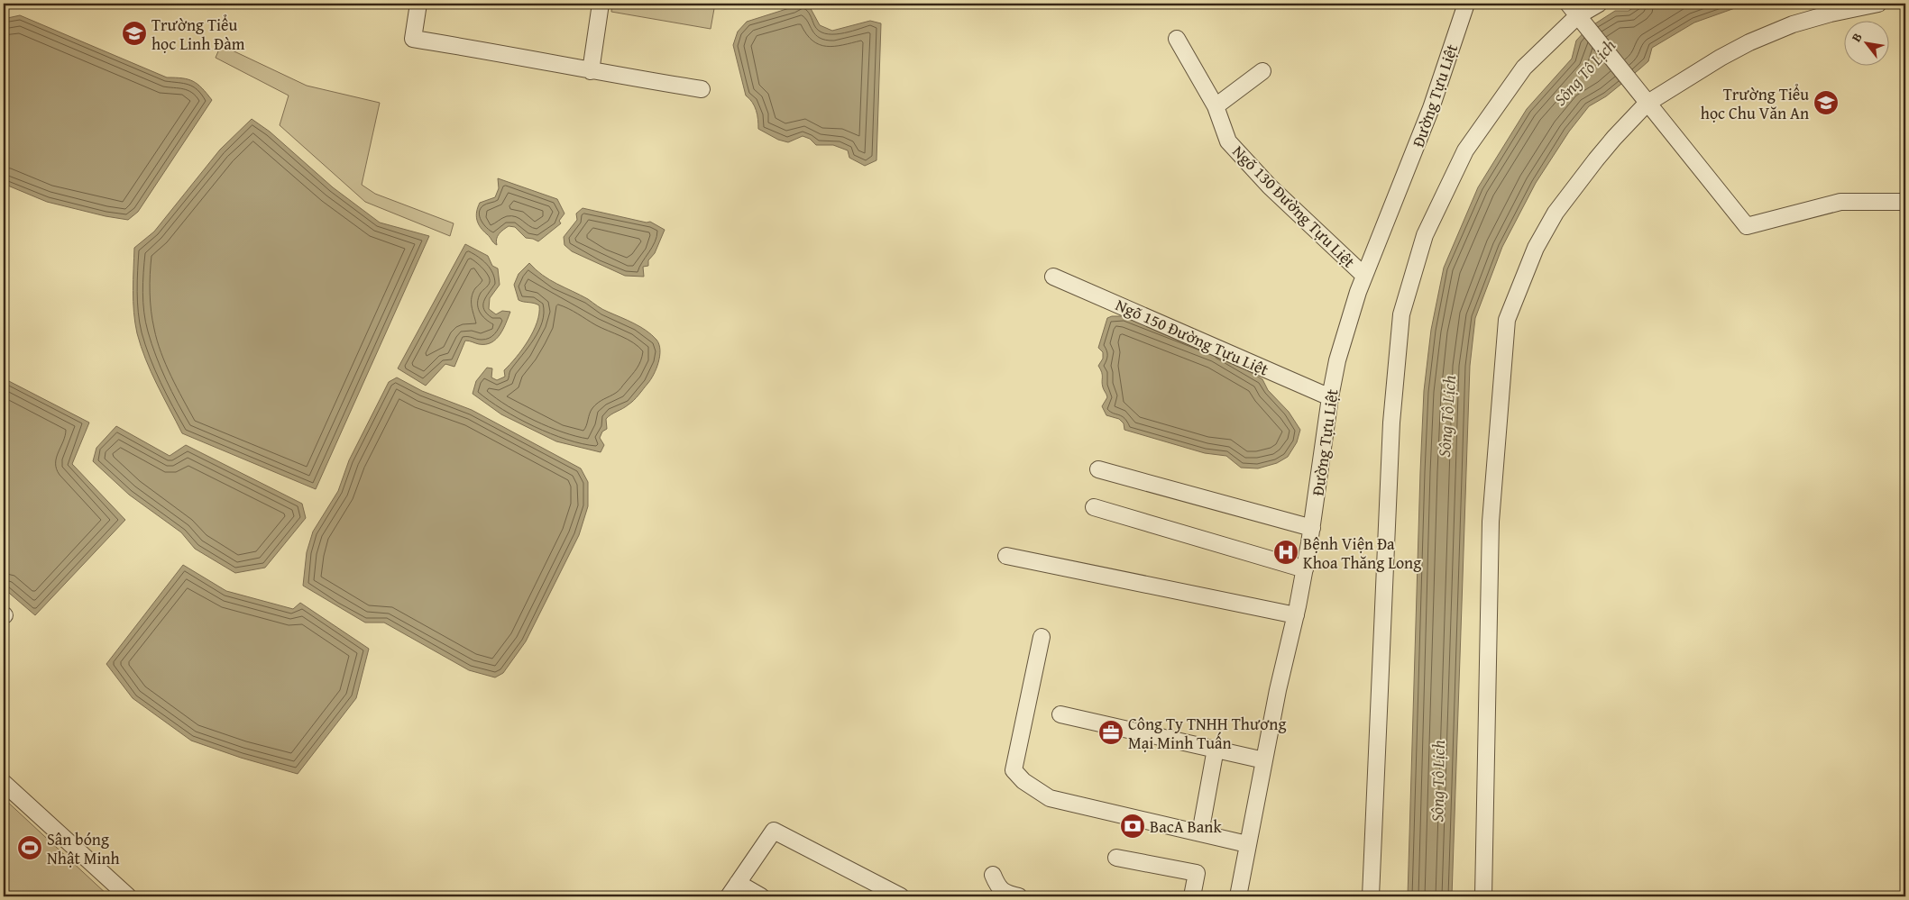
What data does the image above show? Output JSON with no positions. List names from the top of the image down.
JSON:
{
  "streets": {
    "street": ["Đường Tựu Liệt", "Ngõ 130 Đường Tựu Liệt", "Ngõ 150 Đường Tựu Liệt"]
  },
  "crossings": [
    ["Đường Tựu Liệt", "Ngõ 130 Đường Tựu Liệt"],
    ["Đường Tựu Liệt", "Ngõ 150 Đường Tựu Liệt"]
  ],
  "water": ["Sông Tô Lịch"],
  "places": {
    "school or university": ["Trường Tiểu học Linh Đàm", "Trường Tiểu học Chu Văn An"],
    "hospital": ["Bệnh Viện Đa Khoa Thăng Long"],
    "office": ["Công Ty TNHH Thương Mại Minh Tuấn"],
    "bank": ["BacA Bank"],
    "sports": ["Sân bóng Nhật Minh"]
  },
  "north": "top left"
}
